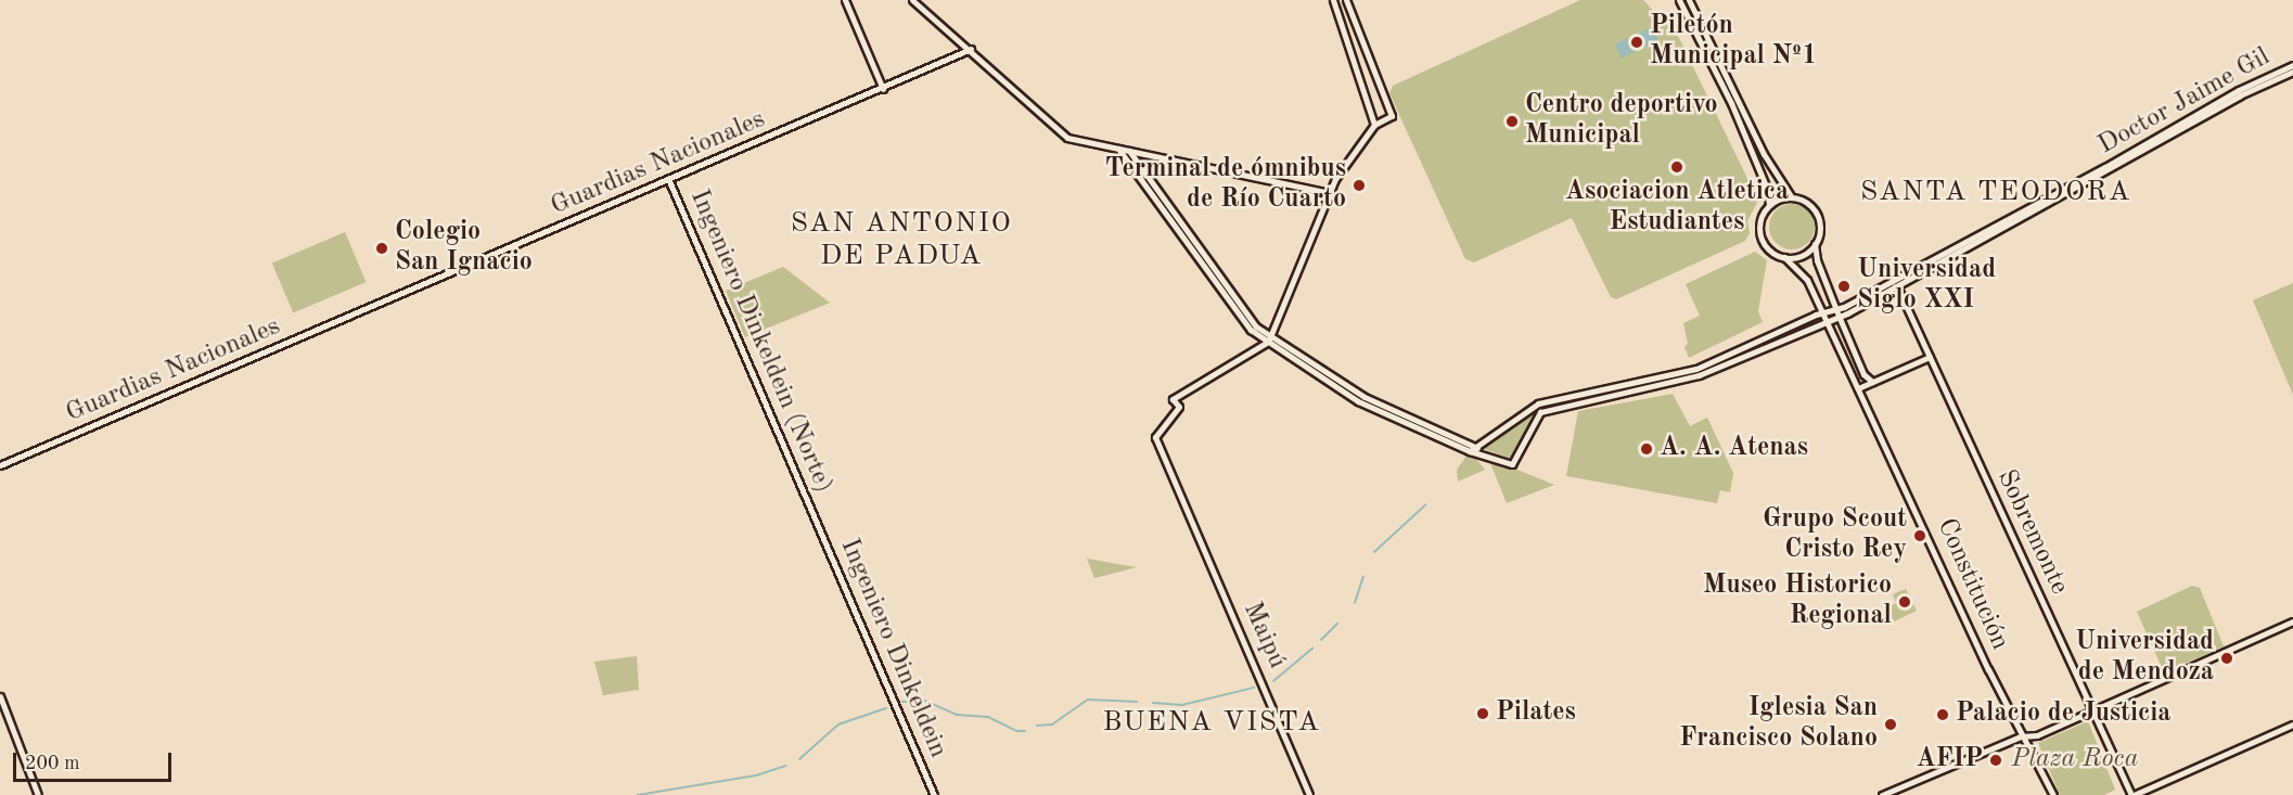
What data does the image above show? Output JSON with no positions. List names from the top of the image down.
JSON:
{
  "streets": {
    "main road": [
      "Doctor Jaime Gil",
      "Guardias Nacionales",
      "Ingeniero Dinkeldein (Norte)",
      "Sobremonte",
      "Constitución",
      "Maipú",
      "Ingeniero Dinkeldein"
    ]
  },
  "crossings": [
    ["Doctor Jaime Gil", "Sobremonte"],
    ["Doctor Jaime Gil", "Constitución"],
    ["Guardias Nacionales", "Ingeniero Dinkeldein (Norte)"],
    ["Ingeniero Dinkeldein (Norte)", "Ingeniero Dinkeldein"]
  ],
  "districts": ["SANTA TEODORA", "SAN ANTONIO DE PADUA", "BUENA VISTA"],
  "parks": ["Plaza Roca"],
  "places": [
    "Piletón Municipal Nº1",
    "Centro deportivo Municipal",
    "Asociacion Atletica Estudiantes",
    "Terminal de ómnibus de Río Cuarto",
    "Colegio San Ignacio",
    "Universidad Siglo XXI",
    "A. A. Atenas",
    "Grupo Scout Cristo Rey",
    "Museo Historico Regional",
    "Universidad de Mendoza",
    "Pilates",
    "Palacio de Justicia",
    "Iglesia San Francisco Solano",
    "AFIP"
  ],
  "scale_bar": "200 m"
}
